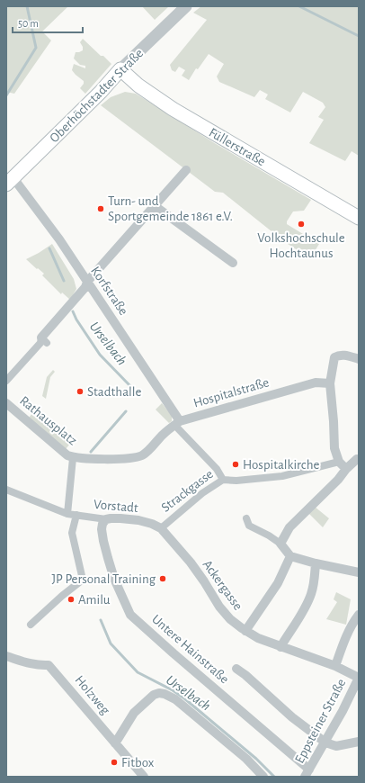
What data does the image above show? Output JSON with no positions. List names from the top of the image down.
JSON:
{
  "streets": {
    "main road": ["Oberhöchstadter Straße", "Füllerstraße"],
    "street": [
      "Korfstraße",
      "Hospitalstraße",
      "Rathausplatz",
      "Strackgasse",
      "Vorstadt",
      "Ackergasse",
      "Untere Hainstraße",
      "Holzweg",
      "Eppsteiner Straße"
    ]
  },
  "crossings": [
    ["Oberhöchstadter Straße", "Füllerstraße"],
    ["Oberhöchstadter Straße", "Korfstraße"],
    ["Korfstraße", "Hospitalstraße"],
    ["Hospitalstraße", "Rathausplatz"],
    ["Strackgasse", "Vorstadt"],
    ["Strackgasse", "Ackergasse"],
    ["Vorstadt", "Ackergasse"],
    ["Vorstadt", "Untere Hainstraße"],
    ["Ackergasse", "Eppsteiner Straße"],
    ["Untere Hainstraße", "Eppsteiner Straße"]
  ],
  "water": ["Urselbach"],
  "places": [
    "Turn- und Sportgemeinde 1861 e.V.",
    "Volkshochschule Hochtaunus",
    "Stadthalle",
    "Hospitalkirche",
    "JP Personal Training",
    "Amilu",
    "Fitbox"
  ],
  "scale_bar": "50 m"
}
